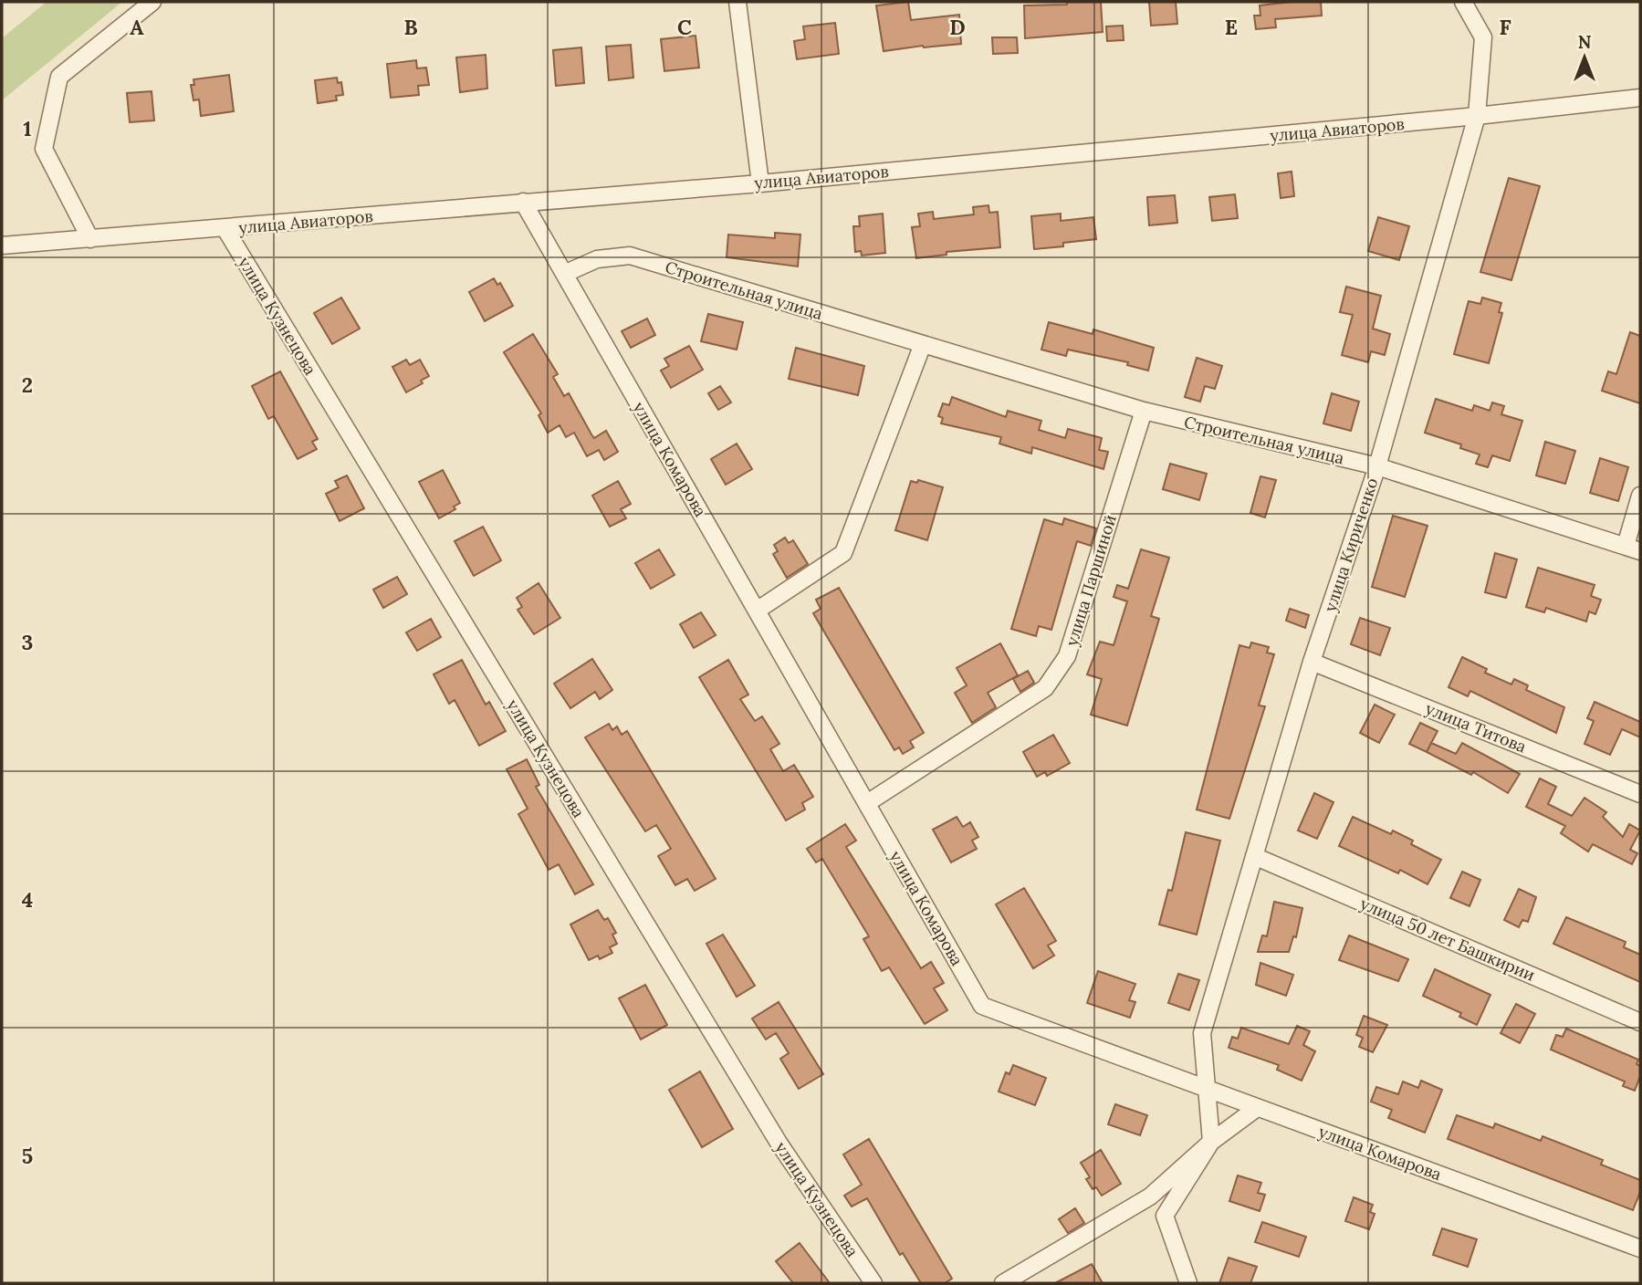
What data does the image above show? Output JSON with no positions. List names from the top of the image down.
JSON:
{
  "streets": {
    "street": [
      "улица Авиаторов",
      "Строительная улица",
      "улица Кузнецова",
      "улица Комарова",
      "улица Кириченко",
      "улица Паршиной",
      "улица Титова",
      "улица 50 лет Башкирии"
    ]
  },
  "crossings": [
    ["улица Авиаторов", "улица Кузнецова"],
    ["улица Авиаторов", "улица Комарова"],
    ["улица Авиаторов", "улица Кириченко"],
    ["Строительная улица", "улица Комарова"],
    ["Строительная улица", "улица Кириченко"],
    ["Строительная улица", "улица Паршиной"],
    ["улица Комарова", "улица Кириченко"],
    ["улица Комарова", "улица Паршиной"],
    ["улица Кириченко", "улица Титова"],
    ["улица Кириченко", "улица 50 лет Башкирии"]
  ],
  "north": "top",
  "grid": {
    "columns": [
      "A",
      "B",
      "C",
      "D",
      "E",
      "F"
    ],
    "rows": [
      "1",
      "2",
      "3",
      "4",
      "5"
    ]
  }
}
